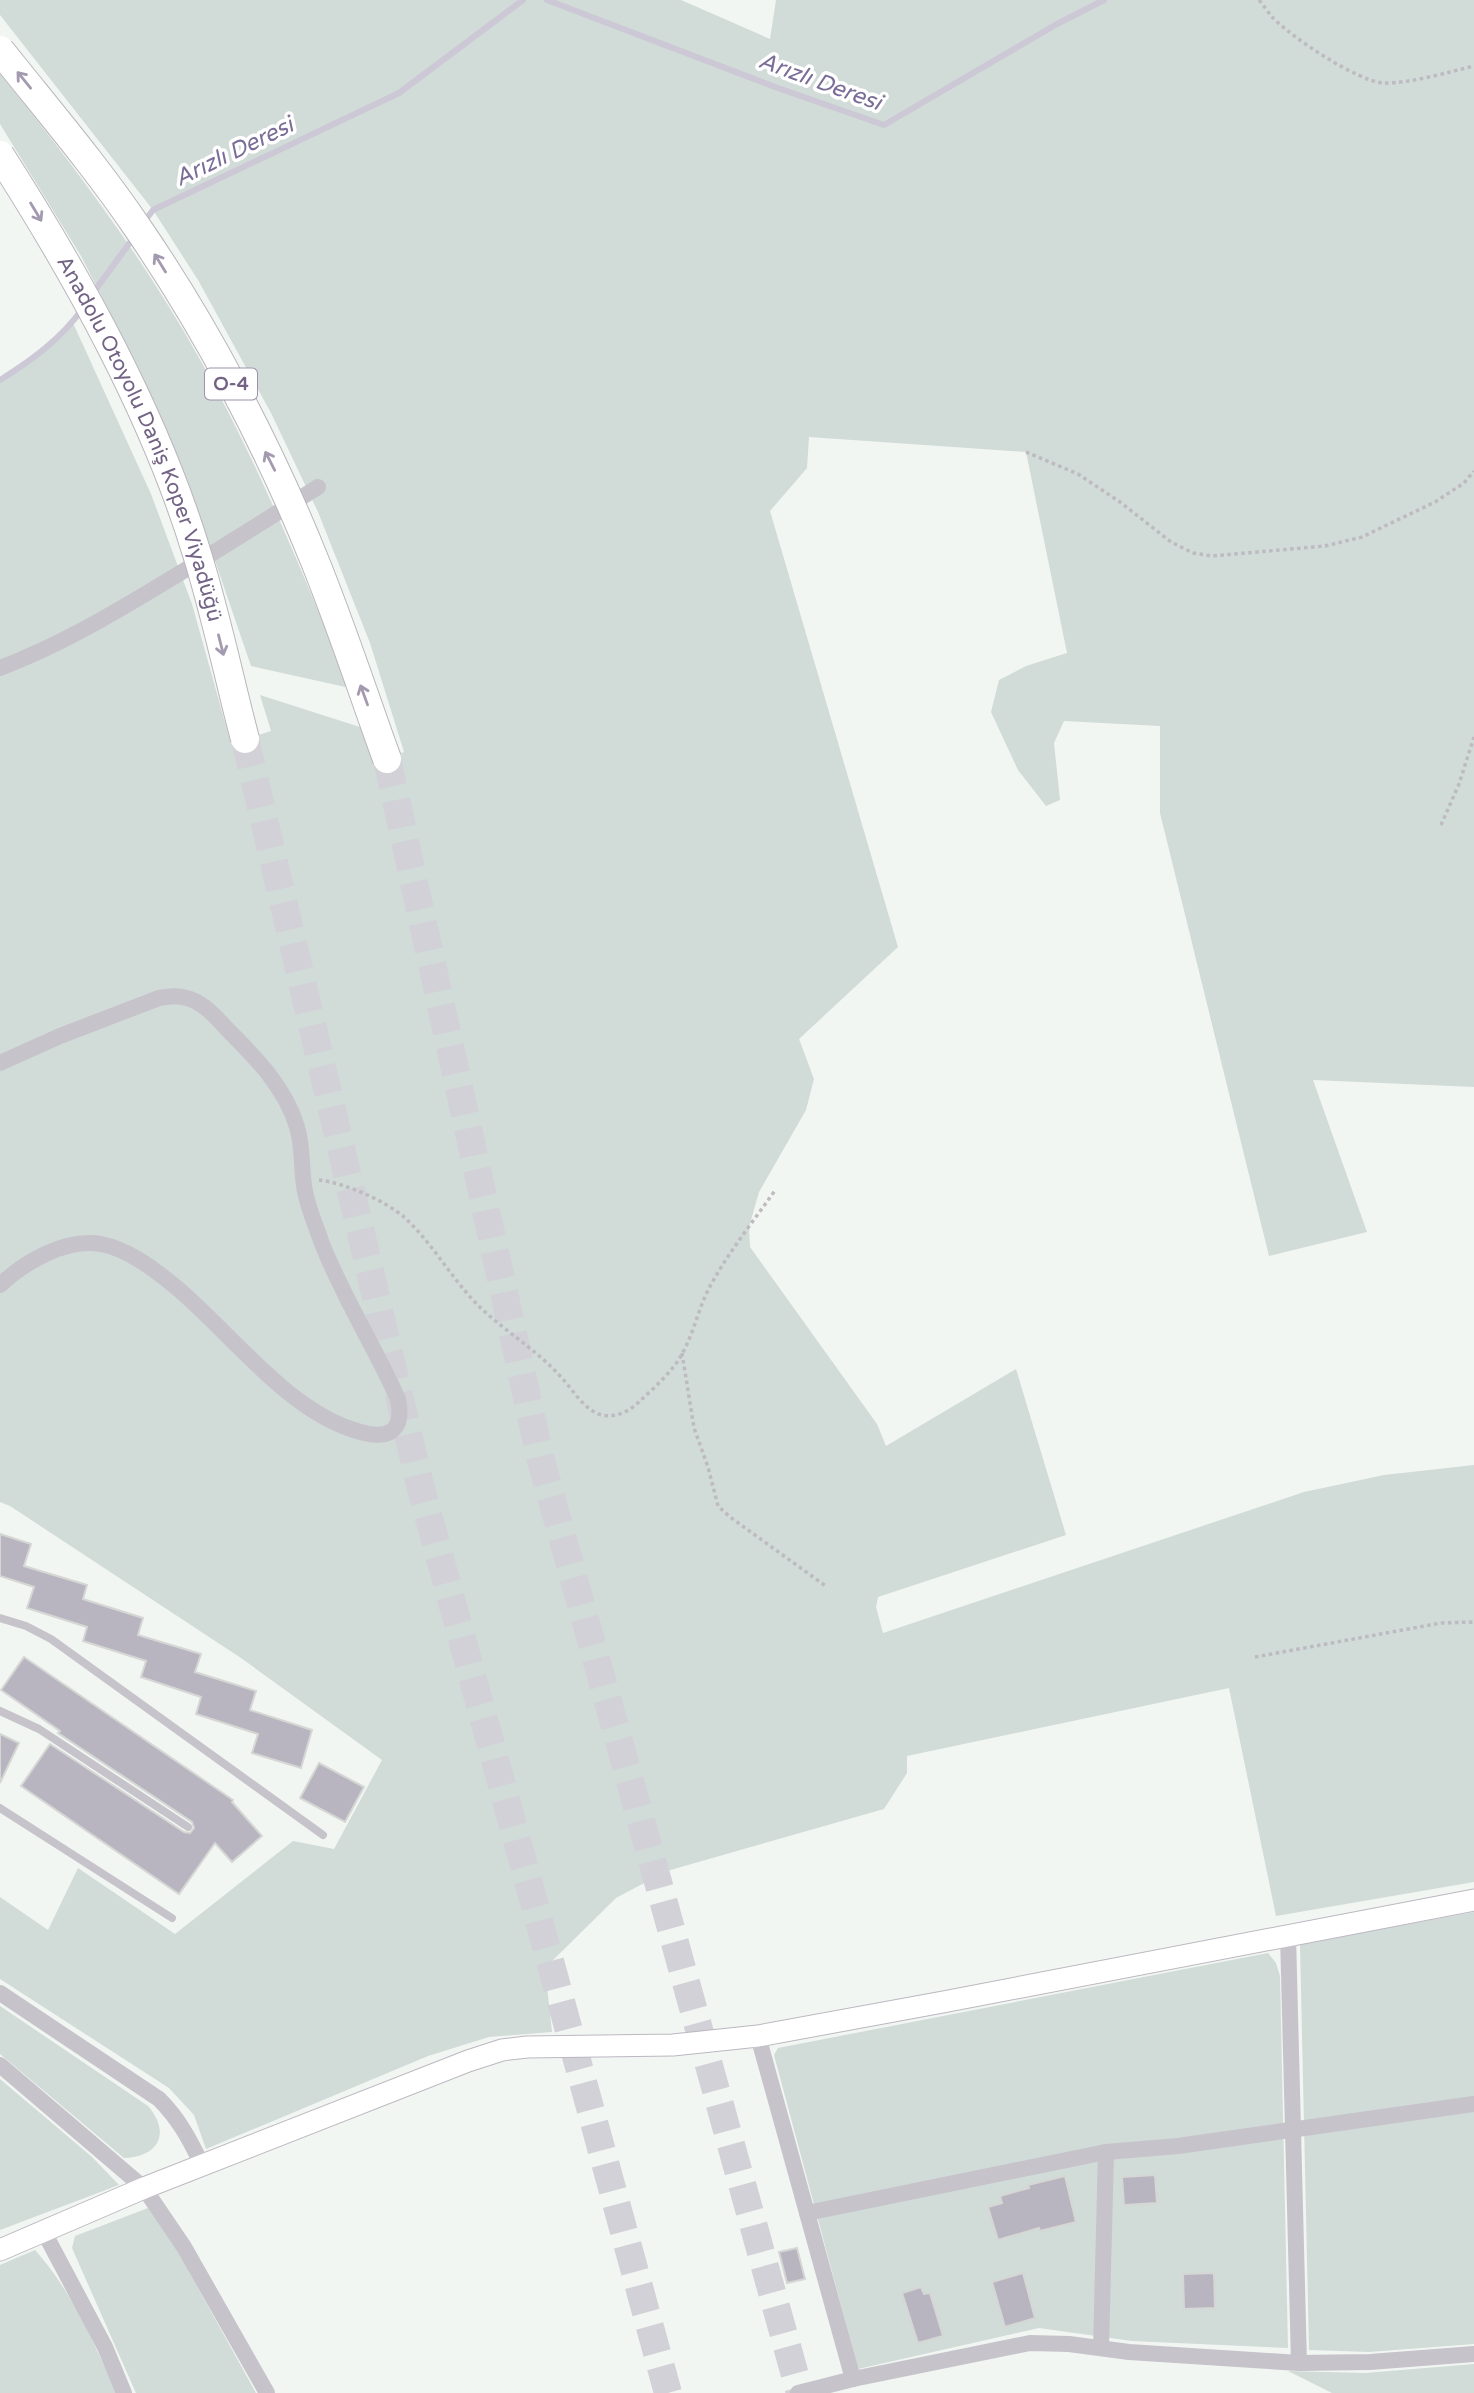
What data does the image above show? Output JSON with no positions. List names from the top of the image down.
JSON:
{
  "streets": {
    "highway": ["O-4", "Anadolu Otoyolu Daniş Koper Viyadüğü"]
  },
  "water": ["Arızlı Deresi"]
}
